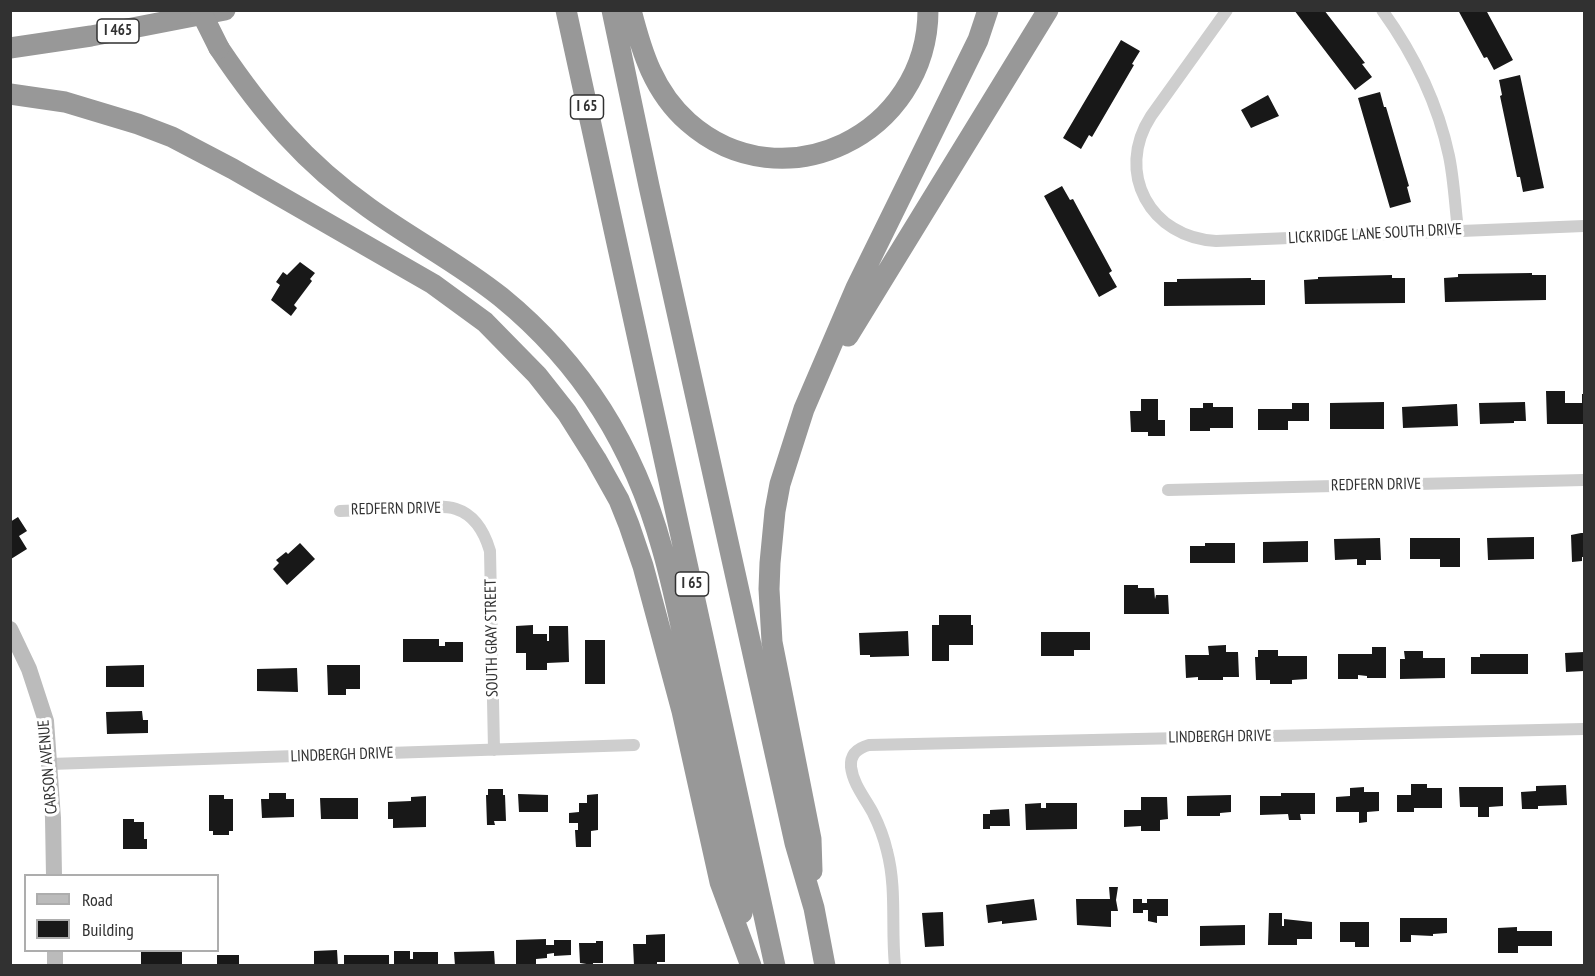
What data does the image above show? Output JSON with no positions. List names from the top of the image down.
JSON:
{
  "streets": {
    "highway": ["I 465", "I 65"],
    "main road": ["CARSON AVENUE"],
    "street": [
      "LICKRIDGE LANE SOUTH DRIVE",
      "REDFERN DRIVE",
      "SOUTH GRAY STREET",
      "LINDBERGH DRIVE"
    ]
  },
  "crossings": [
    ["REDFERN DRIVE", "SOUTH GRAY STREET"],
    ["SOUTH GRAY STREET", "LINDBERGH DRIVE"],
    ["LINDBERGH DRIVE", "CARSON AVENUE"]
  ],
  "legend": ["Road", "Building"]
}
